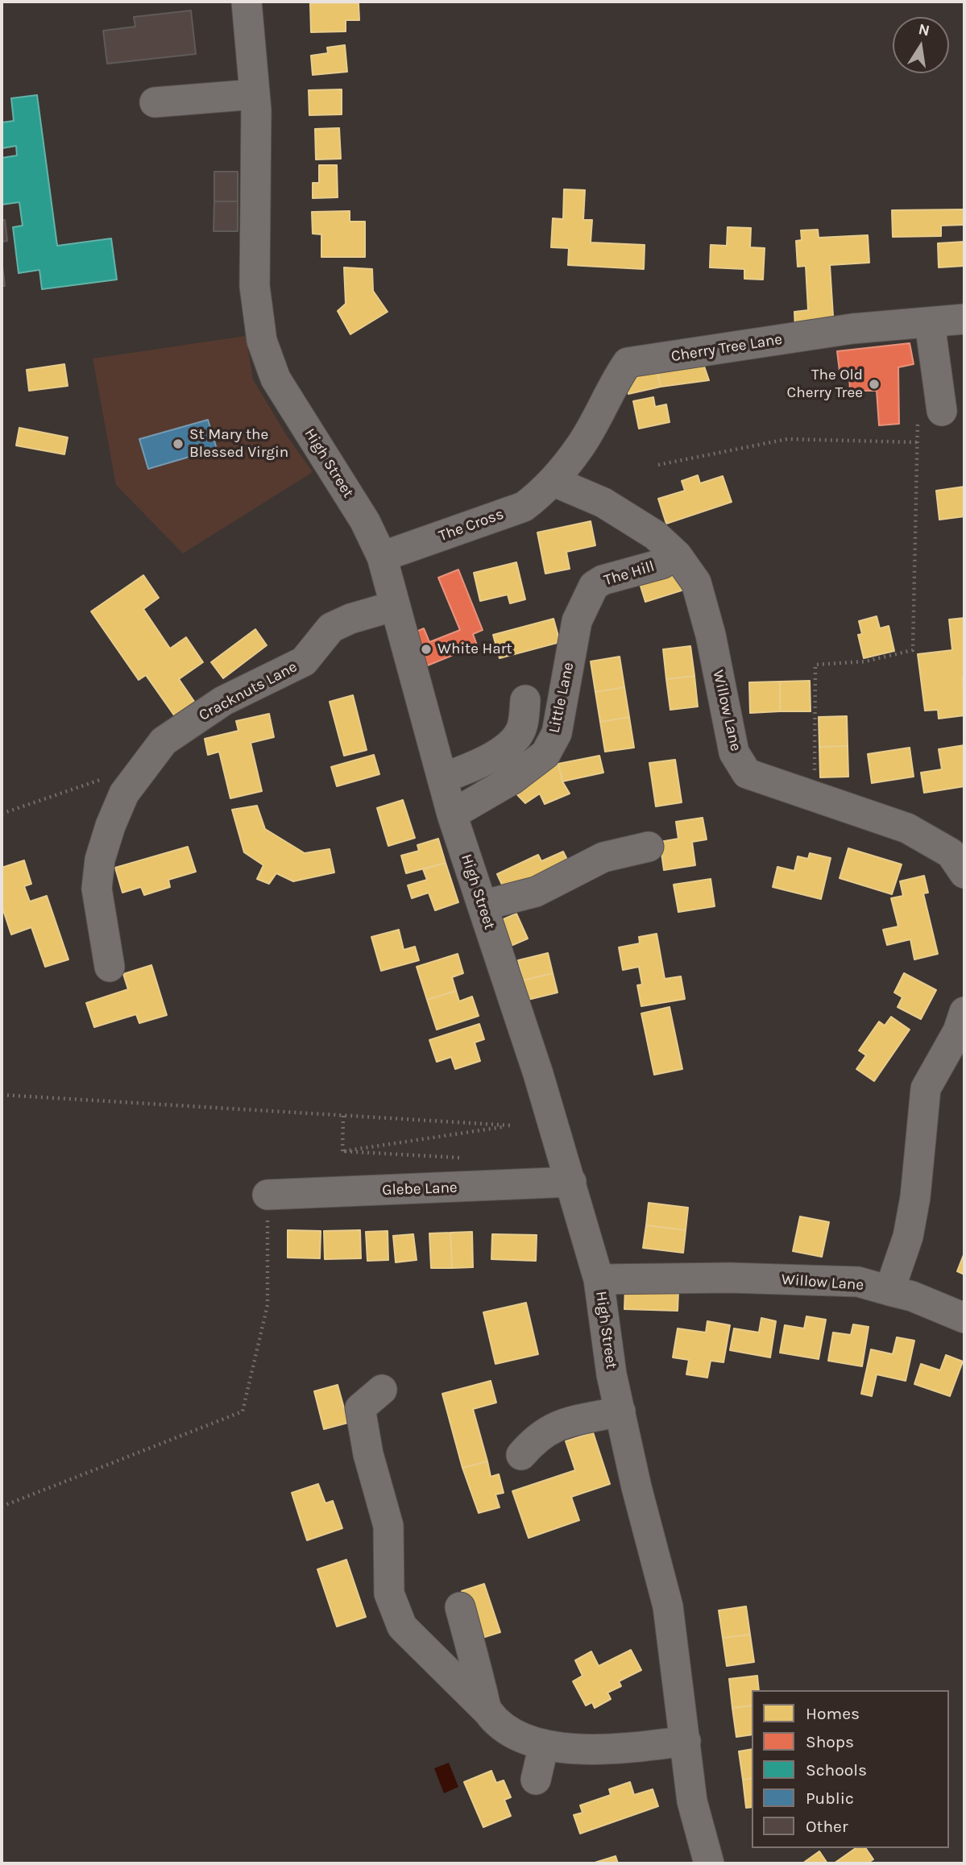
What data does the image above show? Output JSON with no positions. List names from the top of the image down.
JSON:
{
  "streets": {
    "street": [
      "Cherry Tree Lane",
      "High Street",
      "The Cross",
      "The Hill",
      "Cracknuts Lane",
      "Little Lane",
      "Willow Lane",
      "Glebe Lane"
    ]
  },
  "crossings": [
    ["Cherry Tree Lane", "The Cross"],
    ["Cherry Tree Lane", "Willow Lane"],
    ["High Street", "The Cross"],
    ["High Street", "Cracknuts Lane"],
    ["High Street", "Little Lane"],
    ["High Street", "Willow Lane"],
    ["High Street", "Glebe Lane"],
    ["The Cross", "Willow Lane"],
    ["The Hill", "Little Lane"],
    ["The Hill", "Willow Lane"]
  ],
  "places": ["The Old Cherry Tree", "St Mary the Blessed Virgin", "White Hart"],
  "legend": [
    "Homes",
    "Shops",
    "Schools",
    "Public",
    "Other"
  ],
  "north": "top"
}
